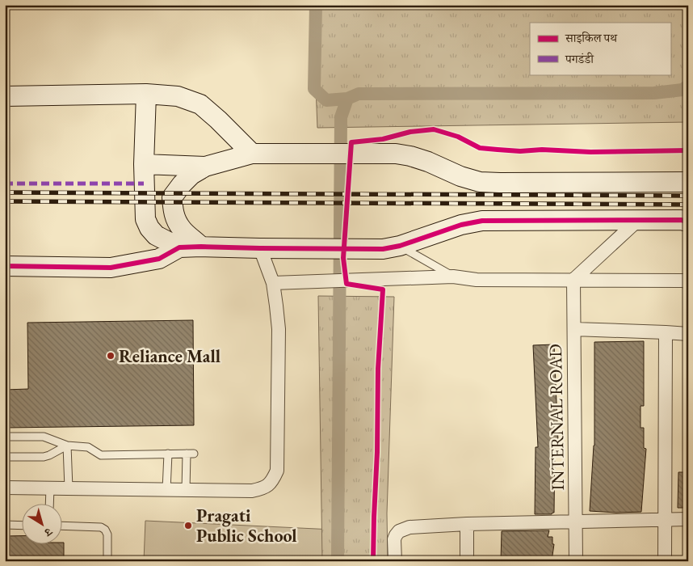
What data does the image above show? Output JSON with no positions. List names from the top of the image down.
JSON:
{
  "streets": {
    "street": ["INTERNAL ROAD"]
  },
  "places": ["Reliance Mall", "Pragati Public School"],
  "legend": ["साइकिल पथ", "पगडंडी"],
  "north": "bottom right"
}
